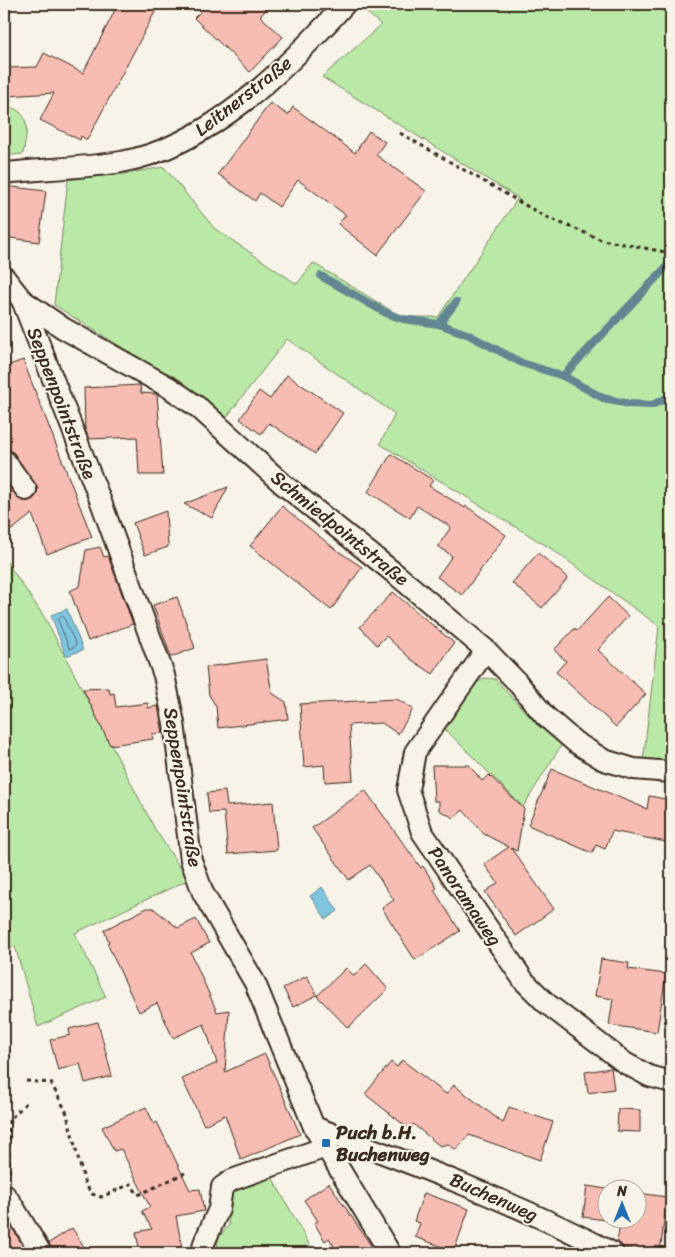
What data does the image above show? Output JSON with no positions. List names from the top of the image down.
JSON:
{
  "streets": {
    "street": [
      "Leitnerstraße",
      "Seppenpointstraße",
      "Schmiedpointstraße",
      "Panoramaweg",
      "Buchenweg"
    ]
  },
  "crossings": [
    ["Seppenpointstraße", "Schmiedpointstraße"],
    ["Seppenpointstraße", "Buchenweg"],
    ["Schmiedpointstraße", "Panoramaweg"]
  ],
  "places": {
    "transit": ["Puch b.H. Buchenweg"]
  },
  "north": "top"
}
